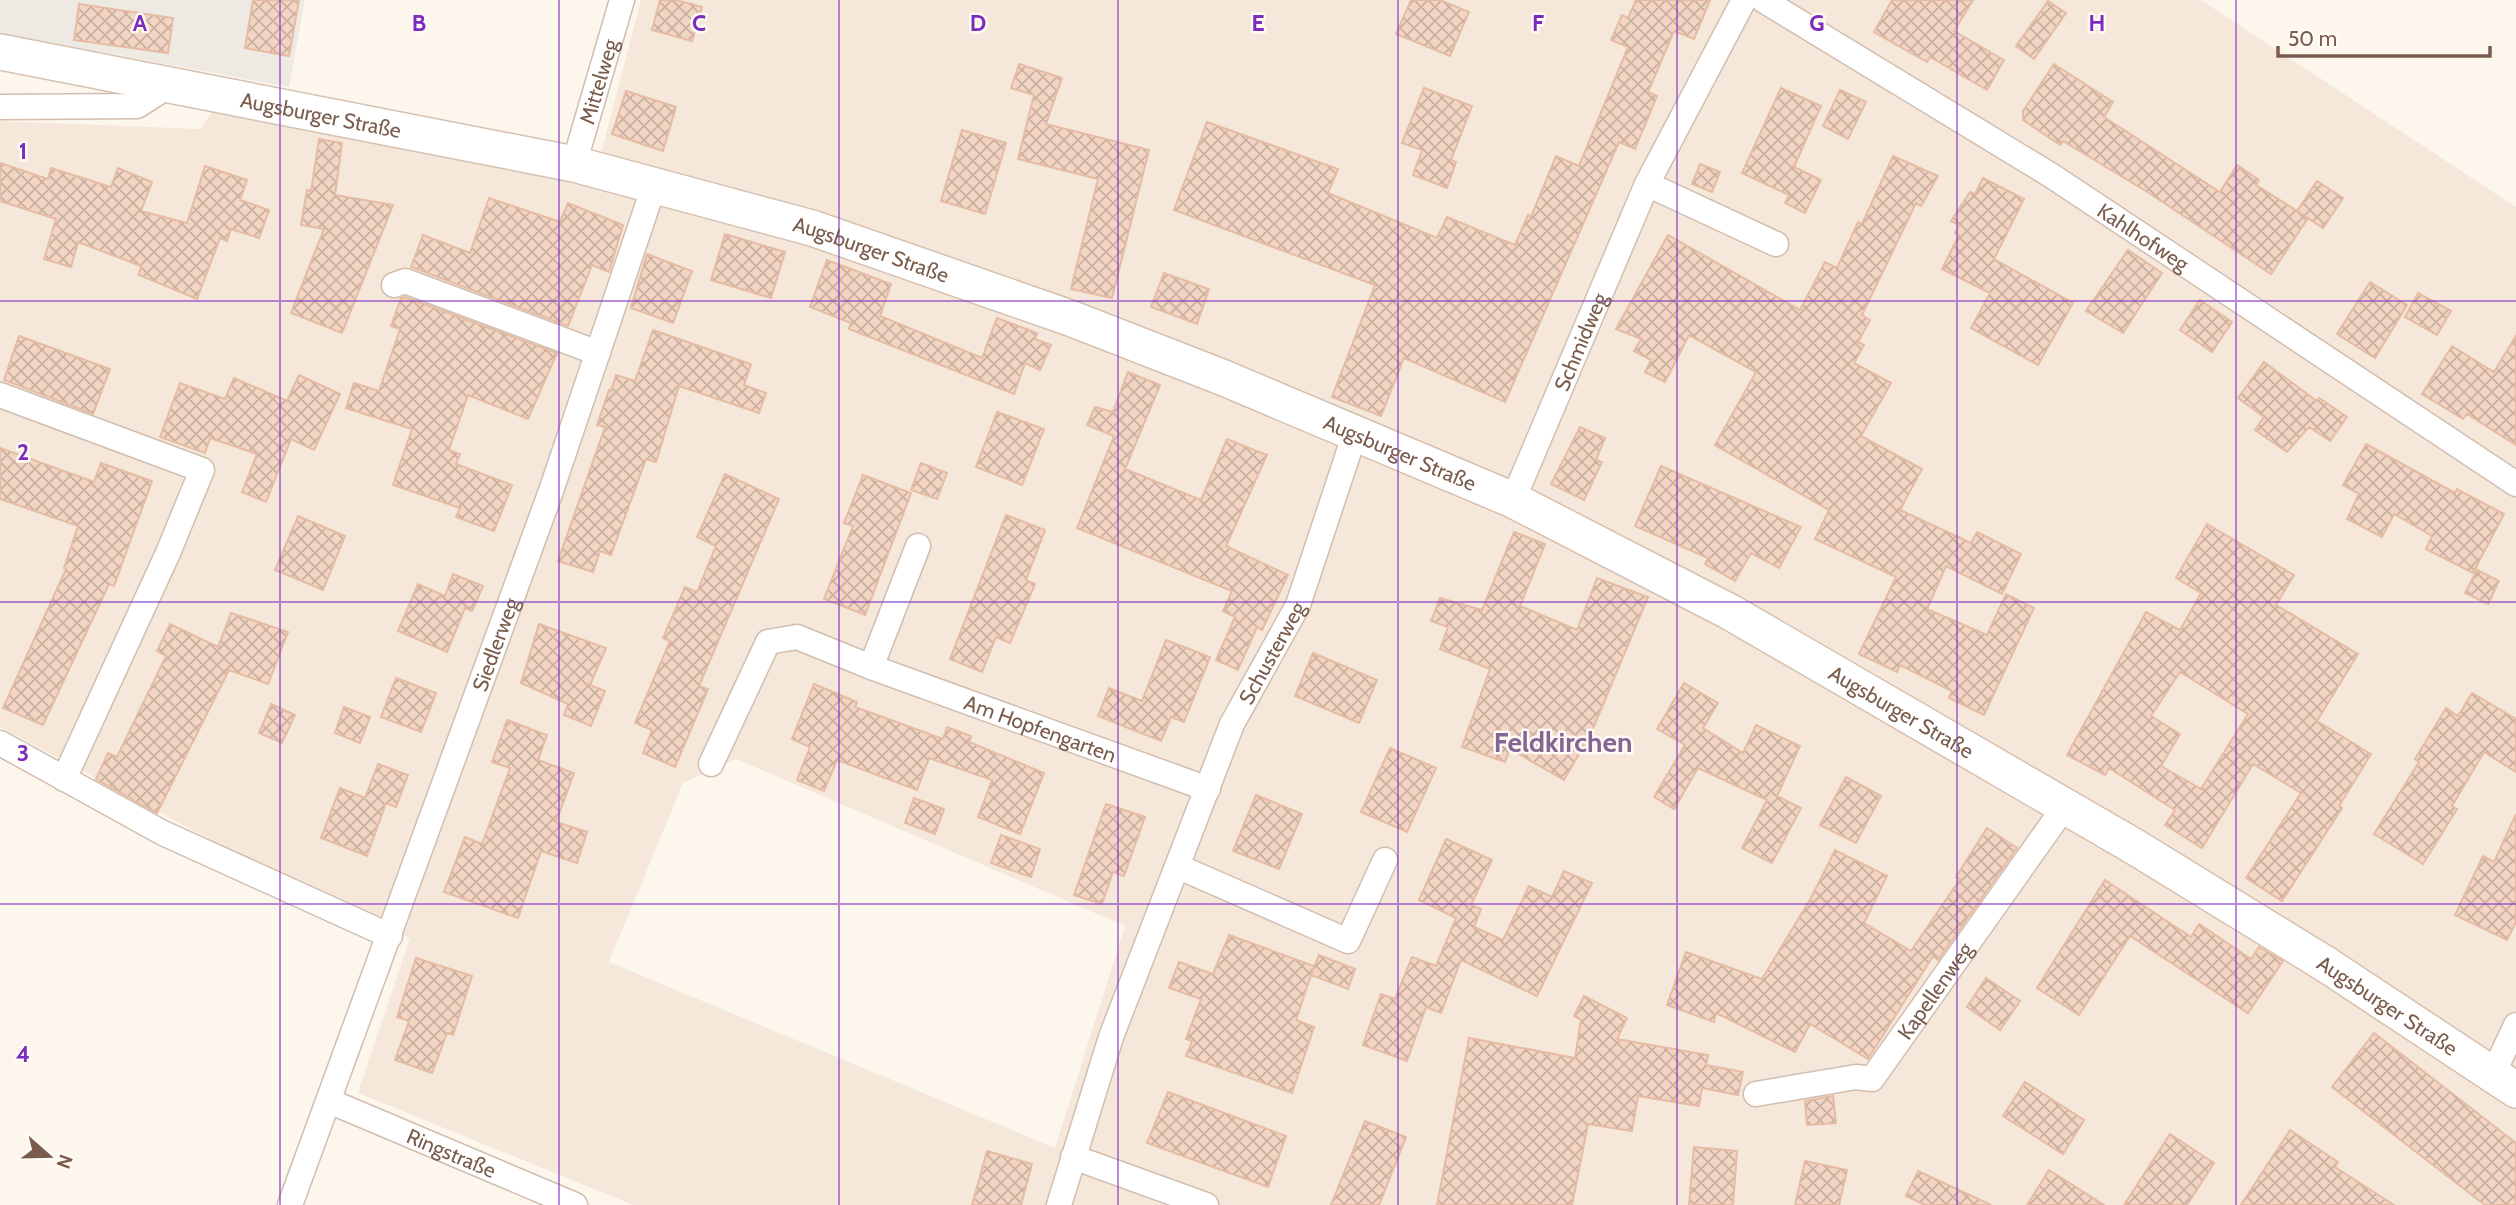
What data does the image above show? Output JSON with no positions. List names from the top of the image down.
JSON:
{
  "streets": {
    "main road": ["Augsburger Straße"],
    "street": [
      "Mittelweg",
      "Kahlhofweg",
      "Schmidweg",
      "Siedlerweg",
      "Schusterweg",
      "Am Hopfengarten",
      "Kapellenweg",
      "Ringstraße"
    ]
  },
  "crossings": [
    ["Mittelweg", "Augsburger Straße"],
    ["Augsburger Straße", "Schmidweg"],
    ["Augsburger Straße", "Siedlerweg"],
    ["Augsburger Straße", "Schusterweg"],
    ["Augsburger Straße", "Kapellenweg"],
    ["Siedlerweg", "Ringstraße"],
    ["Schusterweg", "Am Hopfengarten"]
  ],
  "districts": ["Feldkirchen"],
  "scale_bar": "50 m",
  "north": "right",
  "grid": {
    "columns": [
      "A",
      "B",
      "C",
      "D",
      "E",
      "F",
      "G",
      "H"
    ],
    "rows": [
      "1",
      "2",
      "3",
      "4"
    ]
  }
}
